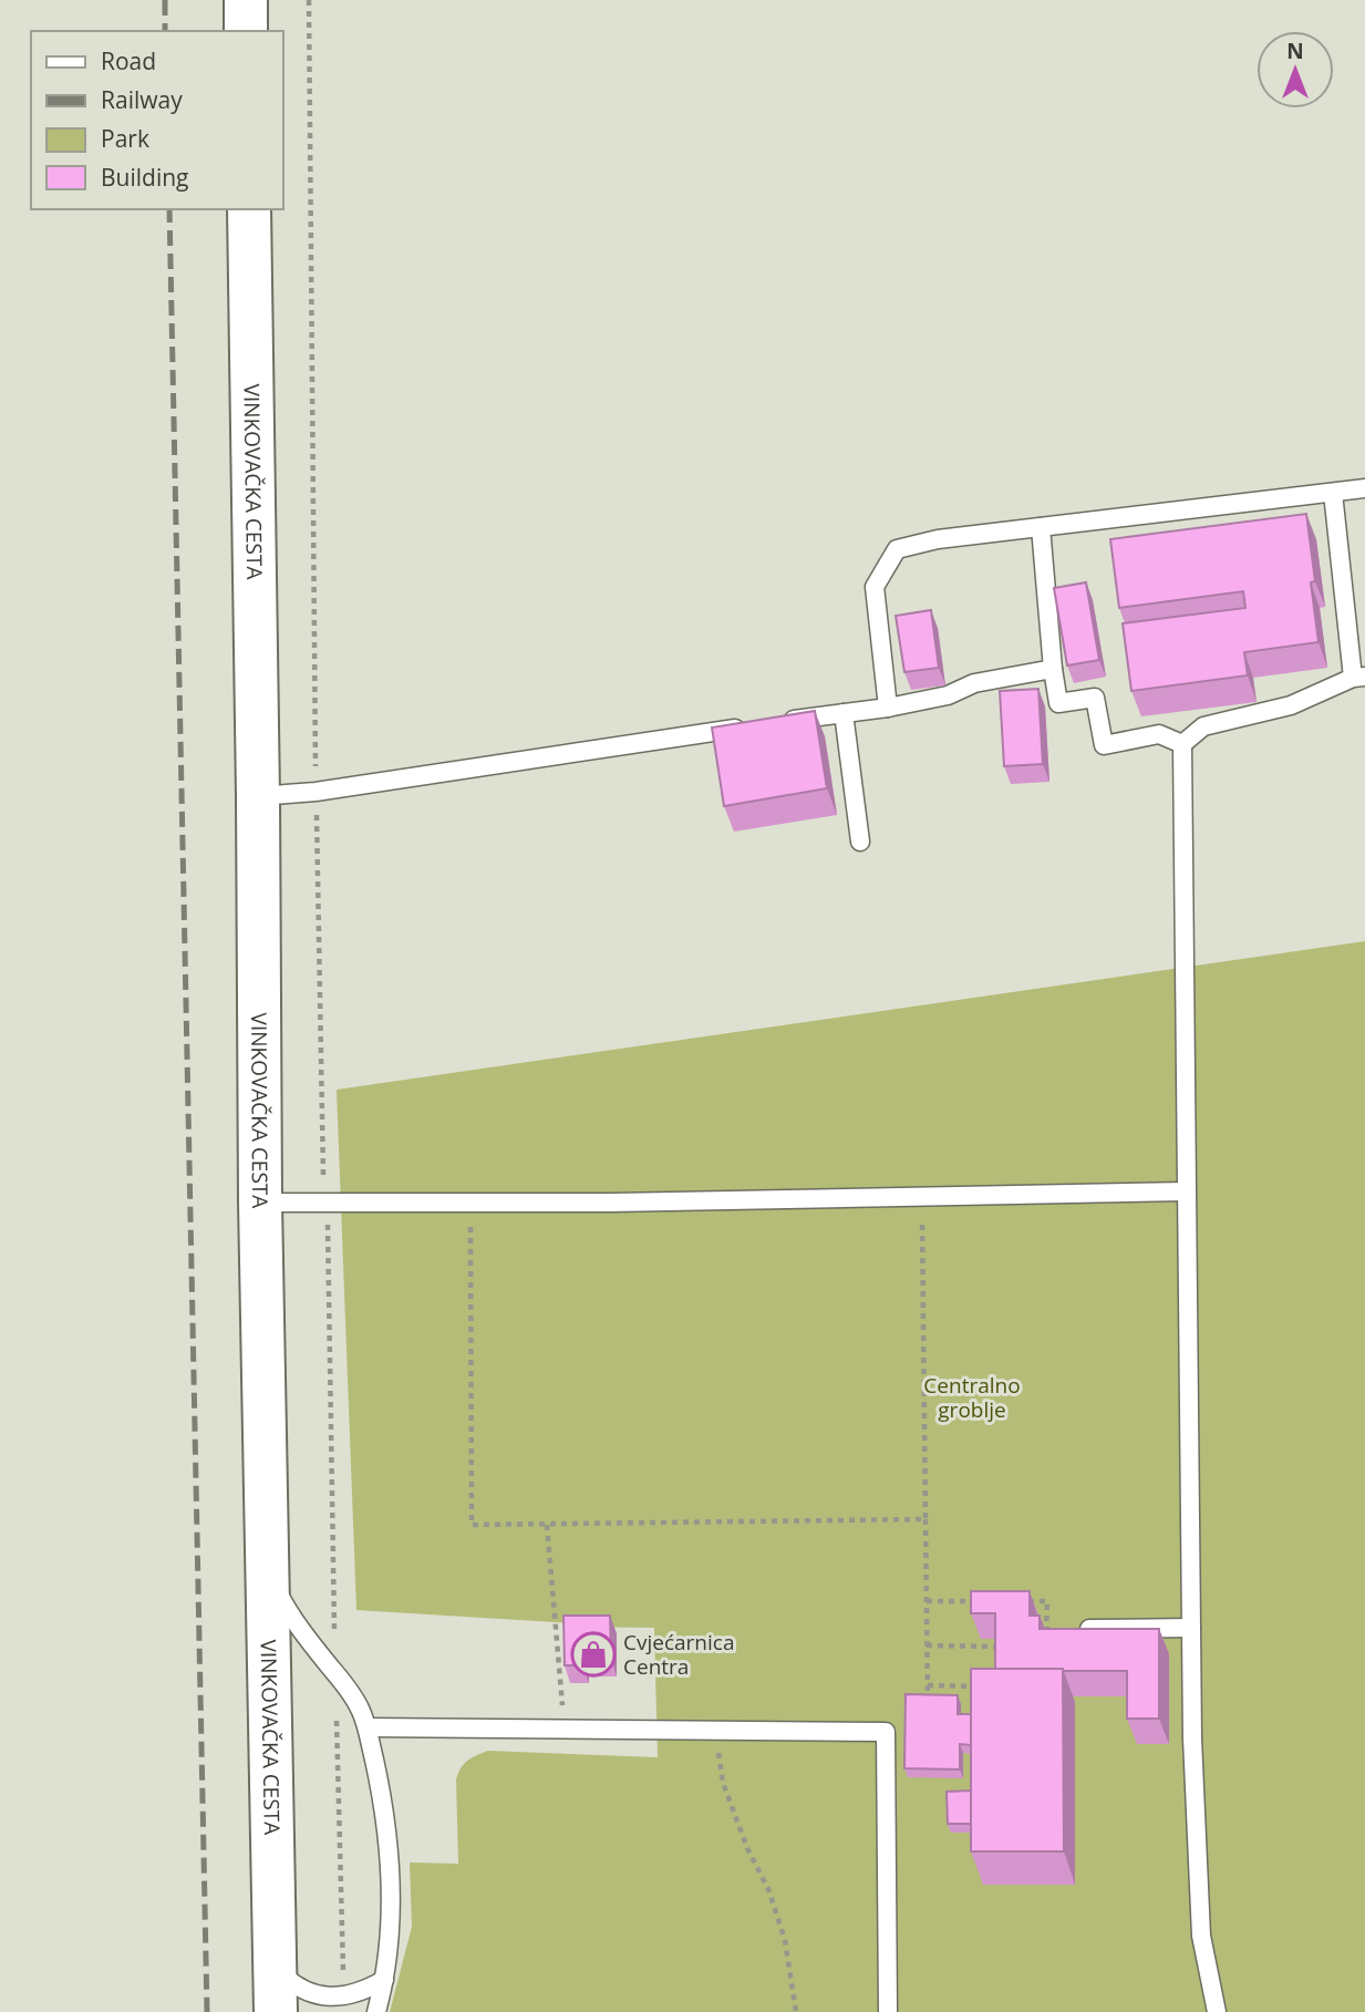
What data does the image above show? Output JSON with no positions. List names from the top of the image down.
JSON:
{
  "streets": {
    "main road": ["VINKOVAČKA CESTA"]
  },
  "parks": ["Centralno groblje"],
  "places": {
    "shop": ["Cvjećarnica Centra"]
  },
  "legend": [
    "Road",
    "Railway",
    "Park",
    "Building"
  ],
  "north": "top"
}
